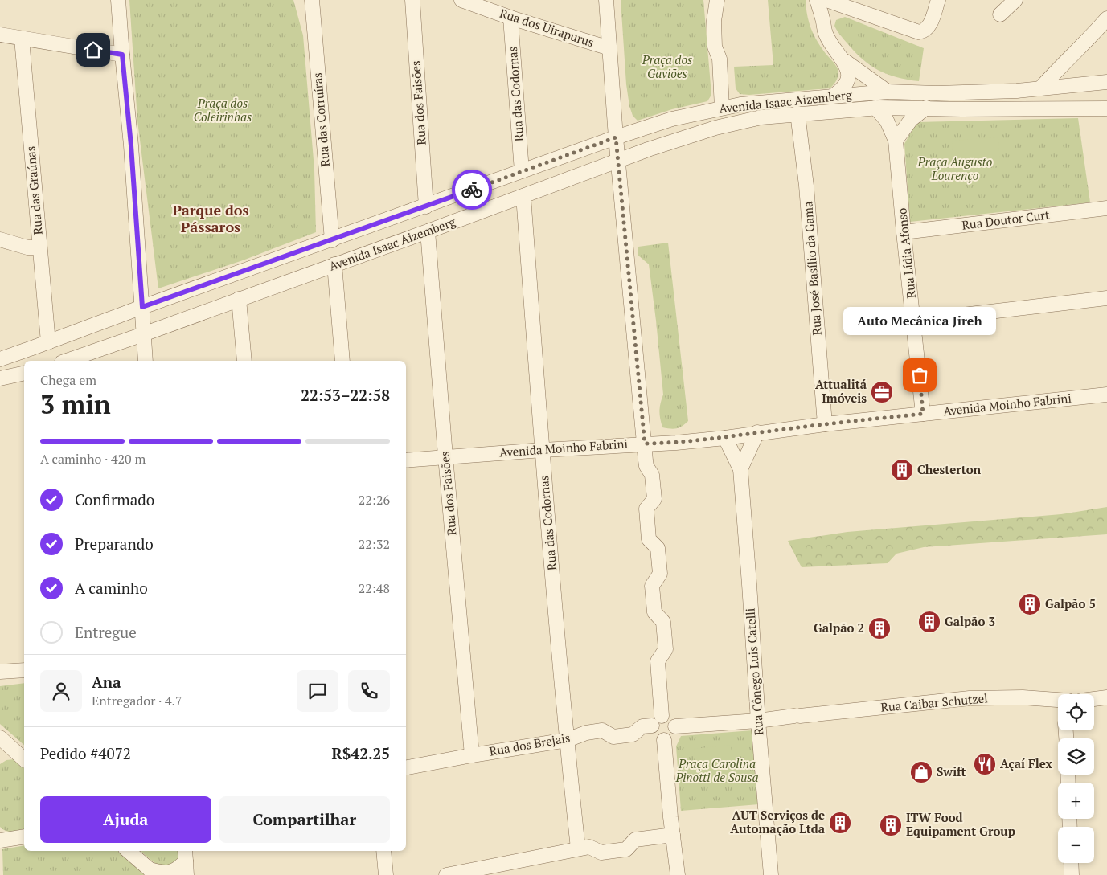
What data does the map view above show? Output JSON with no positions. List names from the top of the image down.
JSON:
{
  "streets": {
    "street": [
      "Rua dos Uirapurus",
      "Rua das Codornas",
      "Avenida Isaac Aizemberg",
      "Rua dos Faisões",
      "Rua das Corruíras",
      "Rua das Graúnas",
      "Rua Doutor Curt",
      "Rua Lídia Afonso",
      "Rua José Basílio da Gama",
      "Avenida Moinho Fabrini",
      "Rua Cônego Luis Catelli",
      "Rua Caibar Schutzel",
      "Rua dos Brejais"
    ]
  },
  "crossings": [
    ["Rua dos Uirapurus", "Rua das Codornas"],
    ["Rua das Codornas", "Avenida Isaac Aizemberg"],
    ["Rua das Codornas", "Avenida Moinho Fabrini"],
    ["Rua das Codornas", "Rua dos Brejais"],
    ["Avenida Isaac Aizemberg", "Rua dos Faisões"],
    ["Avenida Isaac Aizemberg", "Rua das Corruíras"],
    ["Avenida Isaac Aizemberg", "Rua das Graúnas"],
    ["Avenida Isaac Aizemberg", "Rua Lídia Afonso"],
    ["Avenida Isaac Aizemberg", "Rua José Basílio da Gama"],
    ["Rua dos Faisões", "Avenida Moinho Fabrini"],
    ["Rua dos Faisões", "Rua dos Brejais"],
    ["Rua Doutor Curt", "Rua Lídia Afonso"],
    ["Rua Lídia Afonso", "Avenida Moinho Fabrini"],
    ["Rua José Basílio da Gama", "Avenida Moinho Fabrini"],
    ["Avenida Moinho Fabrini", "Rua Cônego Luis Catelli"],
    ["Rua Cônego Luis Catelli", "Rua Caibar Schutzel"],
    ["Rua Caibar Schutzel", "Rua dos Brejais"]
  ],
  "districts": ["Parque dos Pássaros"],
  "parks": [
    "Praça dos Gaviões",
    "Praça dos Coleirinhas",
    "Praça Augusto Lourenço",
    "Praça Carolina Pinotti de Sousa"
  ],
  "places": {
    "other": ["Auto Mecânica Jireh"],
    "office": ["Attualitá Imóveis"],
    "building": [
      "Chesterton",
      "Galpão 5",
      "Galpão 3",
      "Galpão 2",
      "AUT Serviços de Automação Ltda",
      "ITW Food Equipament Group"
    ],
    "restaurant": ["Açaí Flex"],
    "shop": ["Swift"]
  },
  "page": {
    "bubble": "Auto Mecânica Jireh",
    "heading": ["3 min", "Chega em", "22:53–22:58"],
    "panel": [
      "Ana",
      "Entregador · 4.7",
      "Pedido #4072",
      "R$42.25"
    ],
    "bar": "A caminho · 420 m",
    "list": [
      ["Confirmado", "22:26"],
      ["Preparando", "22:32"],
      ["A caminho", "22:48"],
      "Entregue"
    ],
    "map_buttons": ["+", "−"],
    "buttons": ["Ajuda", "Compartilhar"]
  }
}
